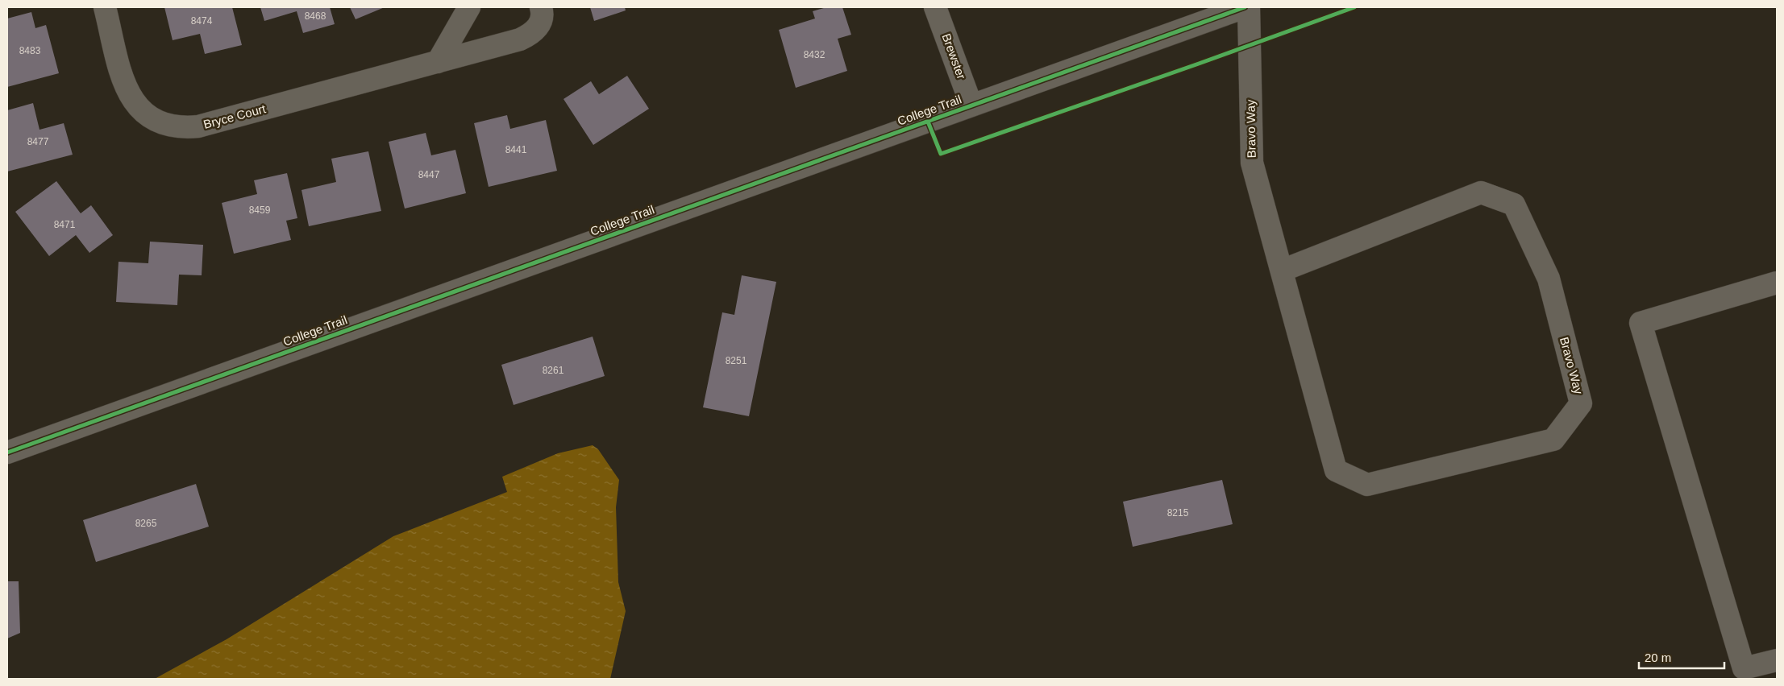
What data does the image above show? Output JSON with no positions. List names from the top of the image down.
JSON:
{
  "streets": {
    "street": [
      "Brewster",
      "College Trail",
      "Bryce Court",
      "Bravo Way"
    ]
  },
  "crossings": [
    ["Brewster", "College Trail"]
  ],
  "house_numbers": [
    "8468",
    "8474",
    "8483",
    "8432",
    "8477",
    "8441",
    "8447",
    "8459",
    "8471",
    "8251",
    "8261",
    "8215",
    "8265"
  ],
  "scale_bar": "20 m"
}
